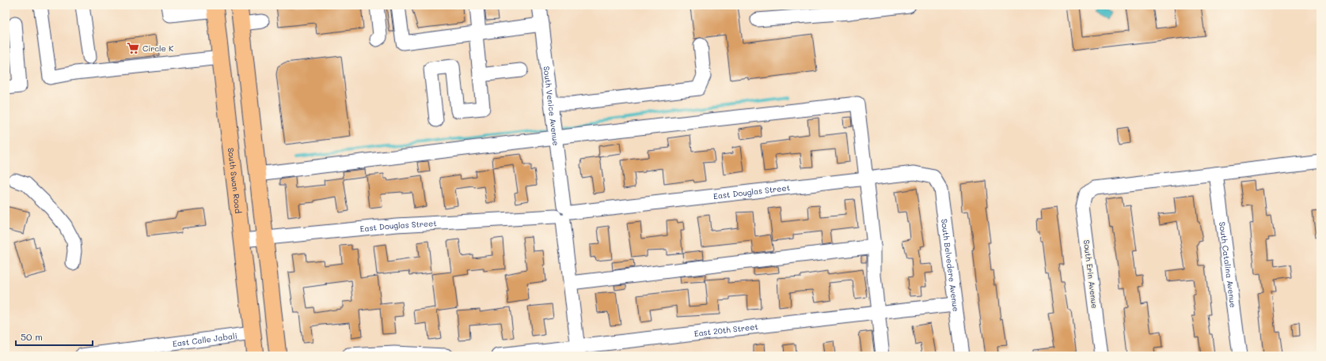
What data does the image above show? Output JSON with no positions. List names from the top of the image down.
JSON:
{
  "streets": {
    "main road": ["South Swan Road"],
    "street": [
      "South Venice Avenue",
      "East Douglas Street",
      "South Catalina Avenue",
      "South Belvedere Avenue",
      "South Erin Avenue",
      "East 20th Street",
      "East Calle Jabali"
    ]
  },
  "crossings": [
    ["South Venice Avenue", "East Douglas Street"],
    ["South Venice Avenue", "East 20th Street"],
    ["South Swan Road", "East Douglas Street"],
    ["South Swan Road", "East Calle Jabali"],
    ["East Douglas Street", "South Belvedere Avenue"],
    ["South Catalina Avenue", "South Erin Avenue"],
    ["South Belvedere Avenue", "East 20th Street"]
  ],
  "places": {
    "supermarket": ["Circle K"]
  },
  "scale_bar": "50 m"
}
